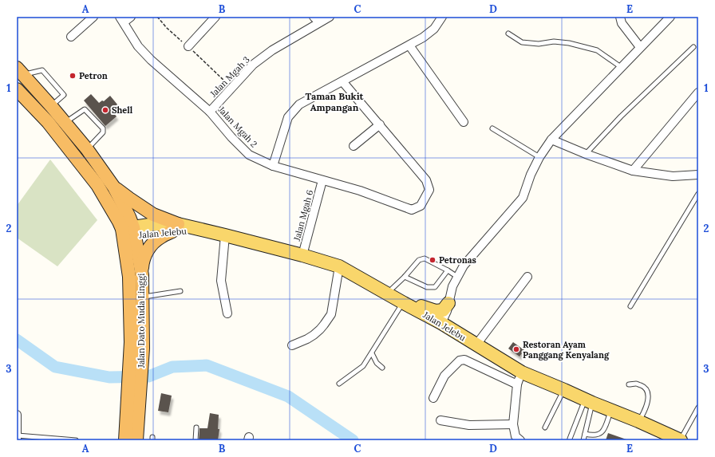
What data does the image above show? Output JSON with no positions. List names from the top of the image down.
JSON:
{
  "streets": {
    "highway": ["Jalan Dato Muda Linggi"],
    "main road": ["Jalan Jelebu"],
    "street": ["Jalan Mgah 3", "Jalan Mgah 2", "Jalan Mgah 6"]
  },
  "crossings": [
    ["Jalan Mgah 3", "Jalan Mgah 2"],
    ["Jalan Mgah 2", "Jalan Mgah 6"],
    ["Jalan Mgah 6", "Jalan Jelebu"],
    ["Jalan Jelebu", "Jalan Dato Muda Linggi"]
  ],
  "districts": ["Taman Bukit Ampangan"],
  "places": [
    "Petron",
    "Shell",
    "Petronas",
    "Restoran Ayam Panggang Kenyalang"
  ],
  "grid": {
    "columns": [
      "A",
      "B",
      "C",
      "D",
      "E"
    ],
    "rows": ["1", "2", "3"]
  }
}
